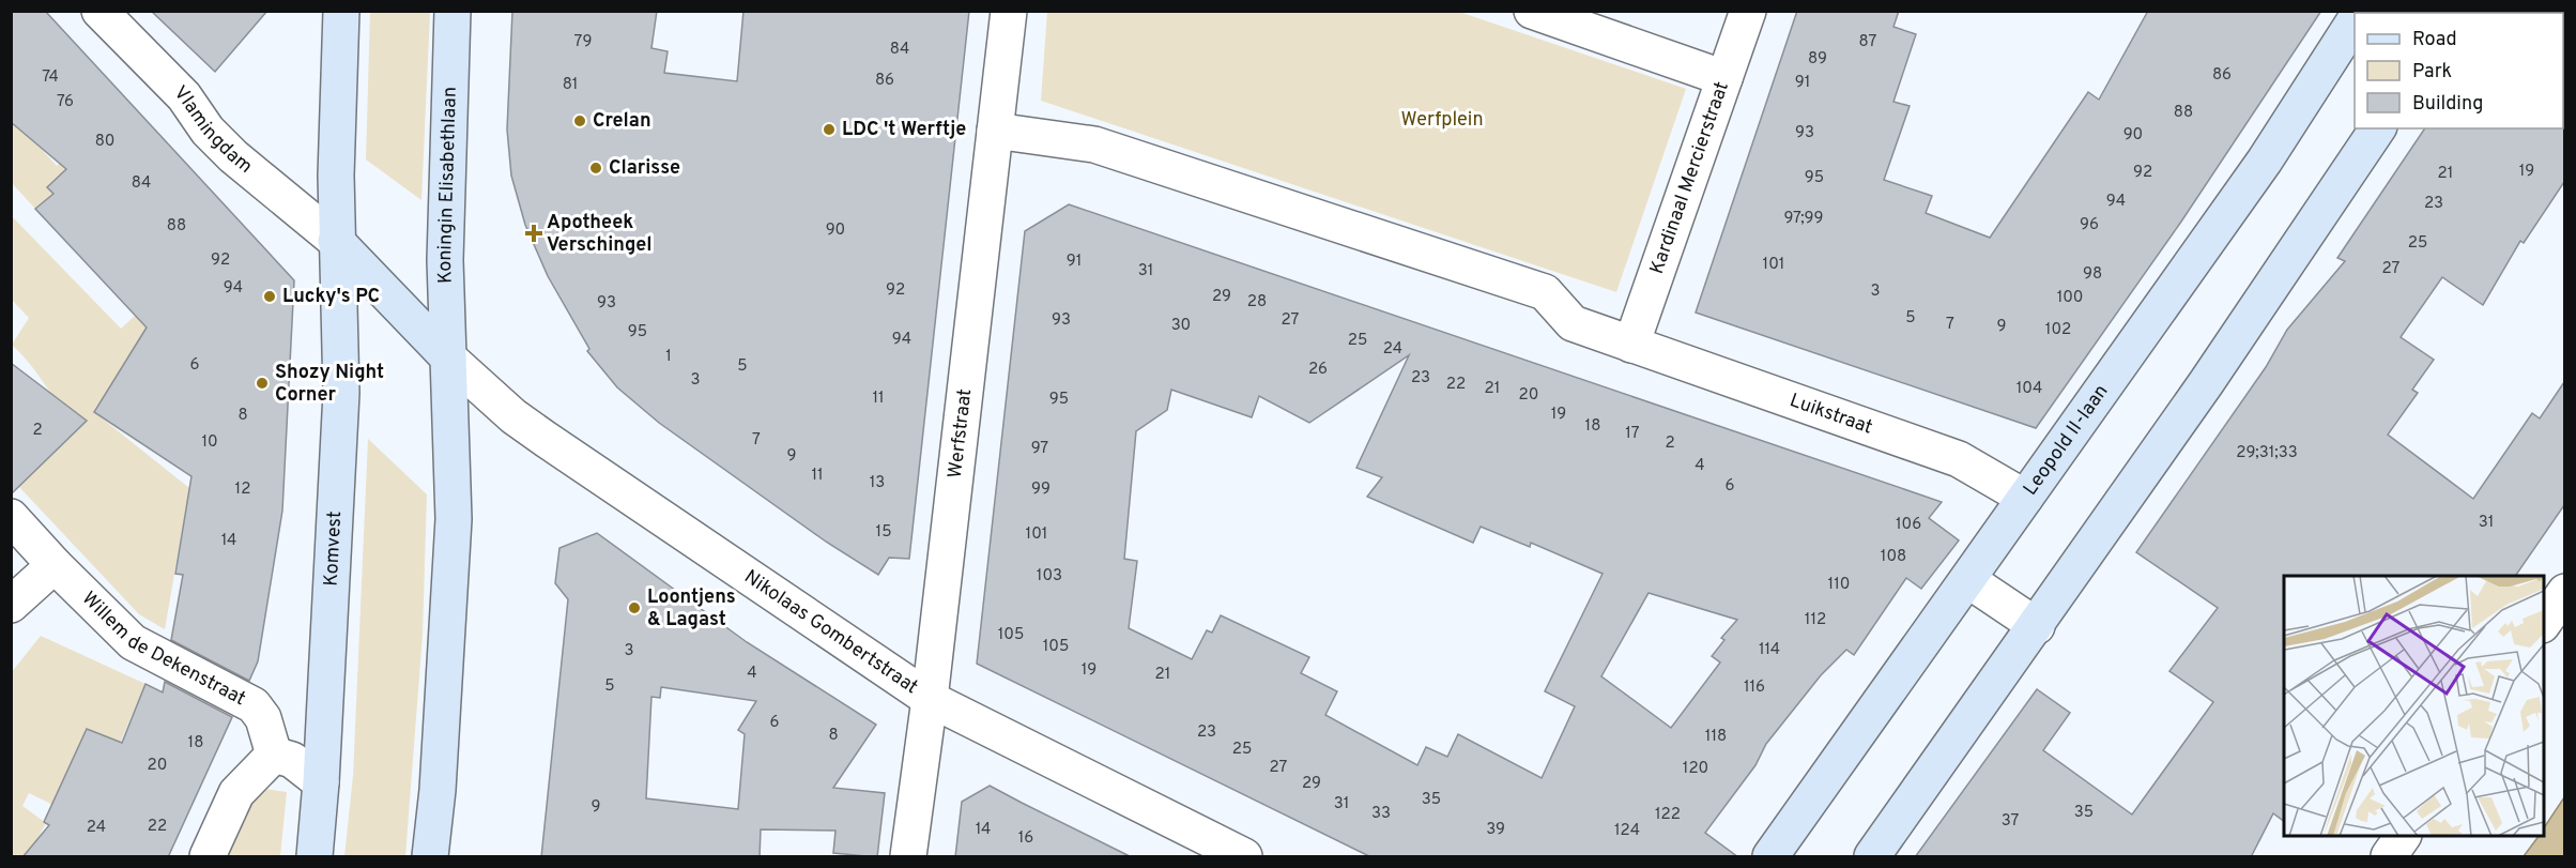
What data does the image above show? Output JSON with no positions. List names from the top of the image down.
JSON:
{
  "streets": {
    "street": [
      "Vlamingdam",
      "Kardinaal Mercierstraat",
      "Koningin Elisabethlaan",
      "Luikstraat",
      "Werfstraat",
      "Leopold II-laan",
      "Komvest",
      "Nikolaas Gombertstraat",
      "Willem de Dekenstraat"
    ]
  },
  "crossings": [
    ["Vlamingdam", "Komvest"],
    ["Kardinaal Mercierstraat", "Luikstraat"],
    ["Koningin Elisabethlaan", "Nikolaas Gombertstraat"],
    ["Luikstraat", "Leopold II-laan"],
    ["Werfstraat", "Nikolaas Gombertstraat"]
  ],
  "parks": ["Werfplein"],
  "places": {
    "other": [
      "Crelan",
      "LDC 't Werftje",
      "Clarisse",
      "Lucky's PC",
      "Shozy Night Corner",
      "Loontjens & Lagast"
    ],
    "health": ["Apotheek Verschingel"]
  },
  "house_numbers": [
    "79",
    "87",
    "84",
    "89",
    "86",
    "74",
    "86",
    "91",
    "81",
    "76",
    "88",
    "93",
    "90",
    "80",
    "19",
    "92",
    "21",
    "95",
    "84",
    "94",
    "23",
    "97;99",
    "96",
    "88",
    "90",
    "25",
    "92",
    "91",
    "101",
    "27",
    "31",
    "98",
    "94",
    "92",
    "3",
    "29",
    "100",
    "28",
    "93",
    "5",
    "93",
    "27",
    "7",
    "30",
    "9",
    "102",
    "95",
    "94",
    "25",
    "24",
    "1",
    "6",
    "5",
    "26",
    "23",
    "3",
    "22",
    "21",
    "104",
    "20",
    "11",
    "95",
    "19",
    "8",
    "18",
    "2",
    "17",
    "7",
    "10",
    "2",
    "97",
    "29;31;33",
    "9",
    "4",
    "11",
    "13",
    "6",
    "12",
    "99",
    "31",
    "106",
    "15",
    "101",
    "14",
    "108",
    "103",
    "110",
    "112",
    "105",
    "105",
    "114",
    "3",
    "19",
    "4",
    "21",
    "5",
    "116",
    "6",
    "23",
    "8",
    "118",
    "18",
    "25",
    "20",
    "27",
    "120",
    "29",
    "35",
    "31",
    "9",
    "35",
    "33",
    "122",
    "37",
    "22",
    "24",
    "14",
    "39",
    "124",
    "16"
  ],
  "legend": ["Road", "Park", "Building"]
}
